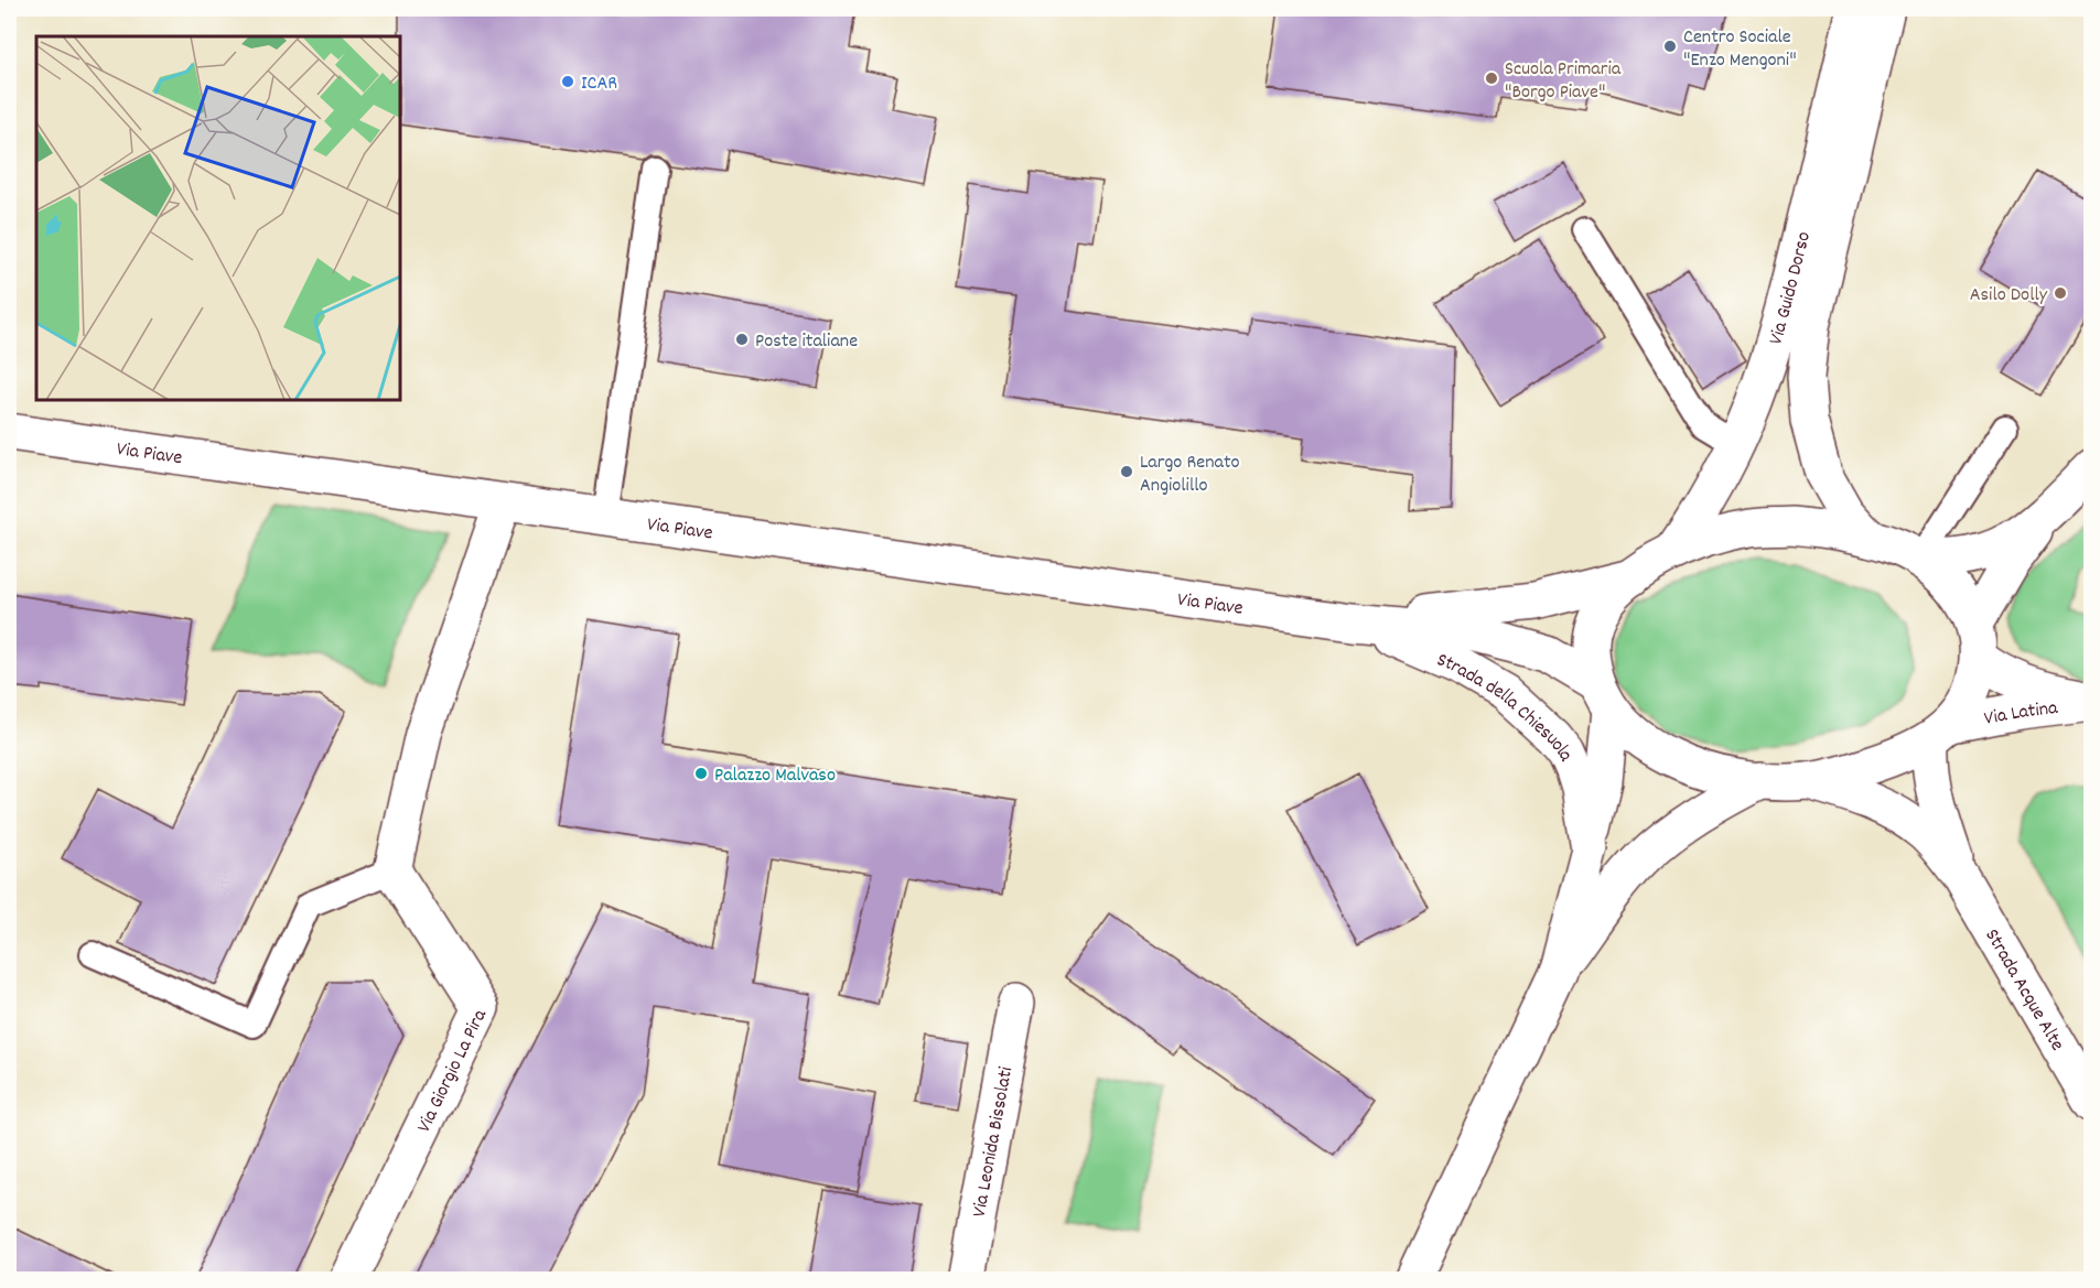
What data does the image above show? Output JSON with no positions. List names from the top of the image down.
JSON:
{
  "streets": {
    "main road": [
      "Via Guido Dorso",
      "Via Piave",
      "Strada della Chiesuola",
      "Via Latina",
      "Strada Acque Alte",
      "Via Giorgio La Pira",
      "Via Leonida Bissolati"
    ]
  },
  "crossings": [
    ["Via Piave", "Strada della Chiesuola"],
    ["Via Piave", "Via Latina"],
    ["Via Piave", "Strada Acque Alte"],
    ["Via Latina", "Strada Acque Alte"]
  ],
  "places": [
    "Centro Sociale \"Enzo Mengoni\"",
    "Scuola Primaria \"Borgo Piave\"",
    "ICAR",
    "Asilo Dolly",
    "Poste italiane",
    "Largo Renato Angiolillo",
    "Palazzo Malvaso"
  ]
}
